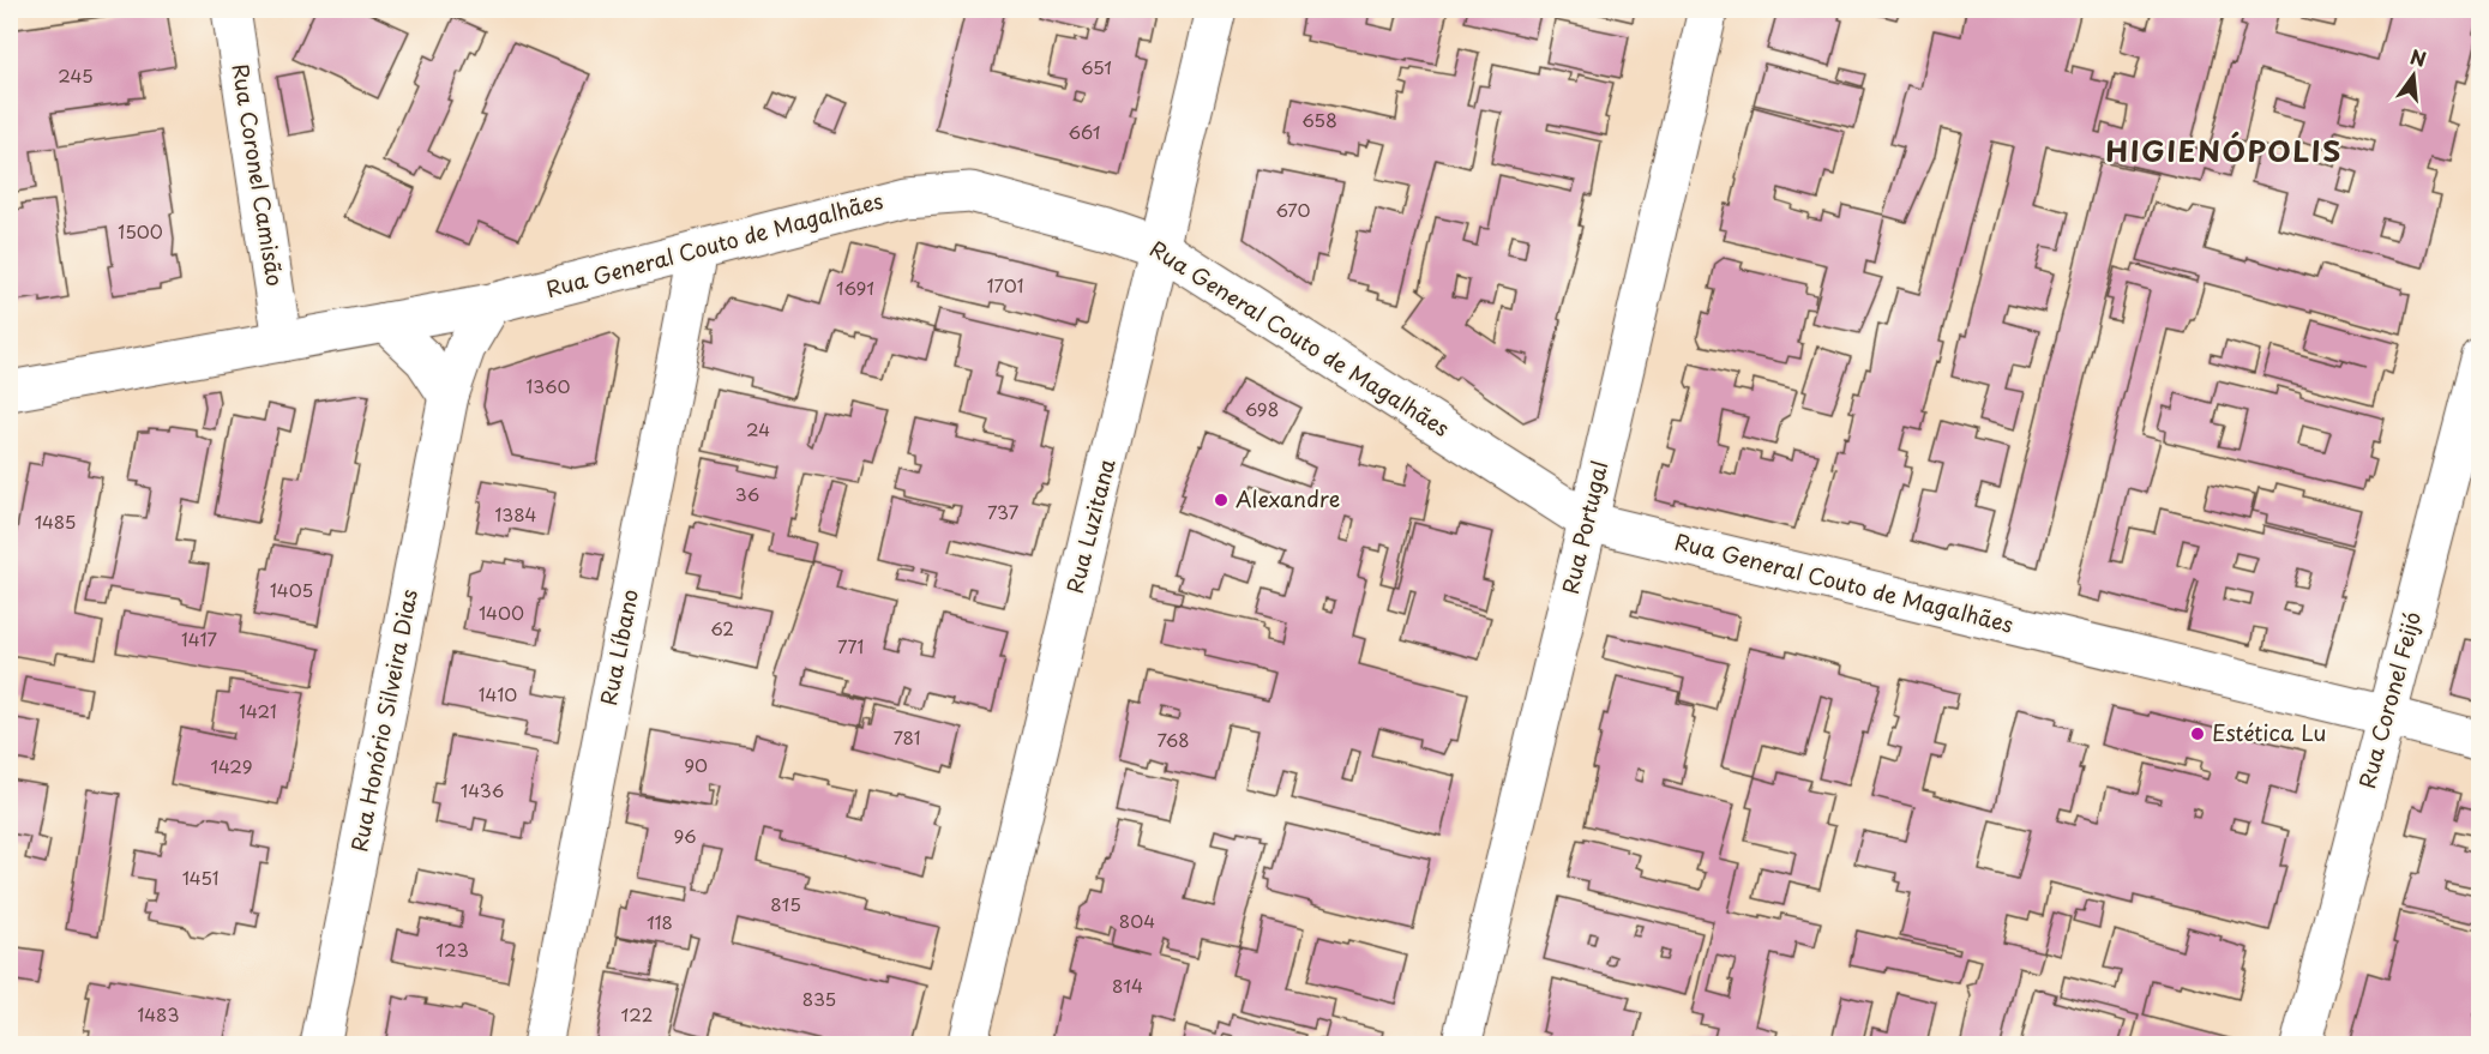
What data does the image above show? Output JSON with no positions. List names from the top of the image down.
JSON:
{
  "streets": {
    "street": [
      "Rua Coronel Camisão",
      "Rua General Couto de Magalhães",
      "Rua Luzitana",
      "Rua Portugal",
      "Rua Líbano",
      "Rua Coronel Feijó",
      "Rua Honório Silveira Dias"
    ]
  },
  "crossings": [
    ["Rua Coronel Camisão", "Rua General Couto de Magalhães"],
    ["Rua General Couto de Magalhães", "Rua Luzitana"],
    ["Rua General Couto de Magalhães", "Rua Portugal"],
    ["Rua General Couto de Magalhães", "Rua Líbano"],
    ["Rua General Couto de Magalhães", "Rua Coronel Feijó"],
    ["Rua General Couto de Magalhães", "Rua Honório Silveira Dias"]
  ],
  "districts": ["HIGIENÓPOLIS"],
  "places": ["Alexandre", "Estética Lu"],
  "house_numbers": [
    "651",
    "245",
    "658",
    "661",
    "670",
    "1500",
    "1701",
    "1691",
    "1360",
    "698",
    "24",
    "36",
    "737",
    "1384",
    "1485",
    "1405",
    "1400",
    "62",
    "1417",
    "771",
    "1410",
    "1421",
    "781",
    "768",
    "90",
    "1429",
    "1436",
    "96",
    "1451",
    "815",
    "804",
    "118",
    "123",
    "814",
    "835",
    "1483",
    "122"
  ],
  "north": "top"
}
